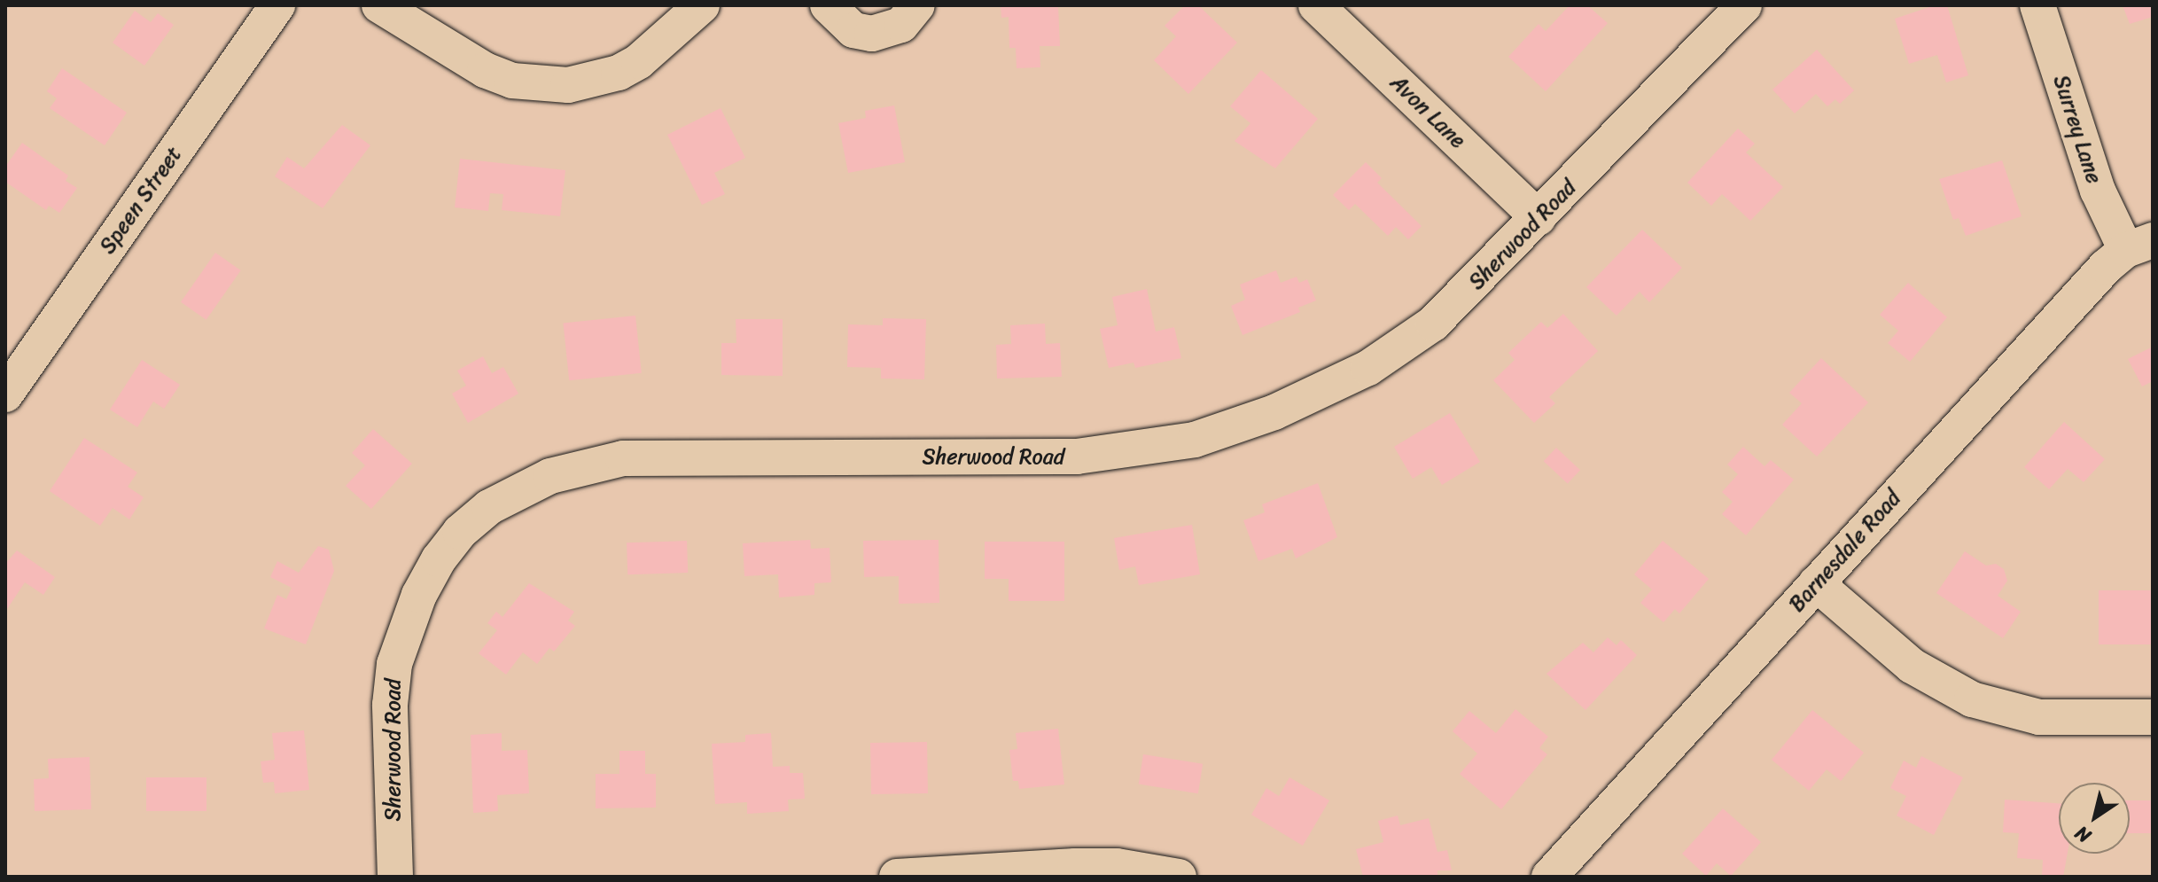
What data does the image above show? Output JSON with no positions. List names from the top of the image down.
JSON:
{
  "streets": {
    "street": [
      "Avon Lane",
      "Surrey Lane",
      "Speen Street",
      "Sherwood Road",
      "Barnesdale Road"
    ]
  },
  "crossings": [
    ["Avon Lane", "Sherwood Road"],
    ["Surrey Lane", "Barnesdale Road"]
  ],
  "north": "bottom left"
}
